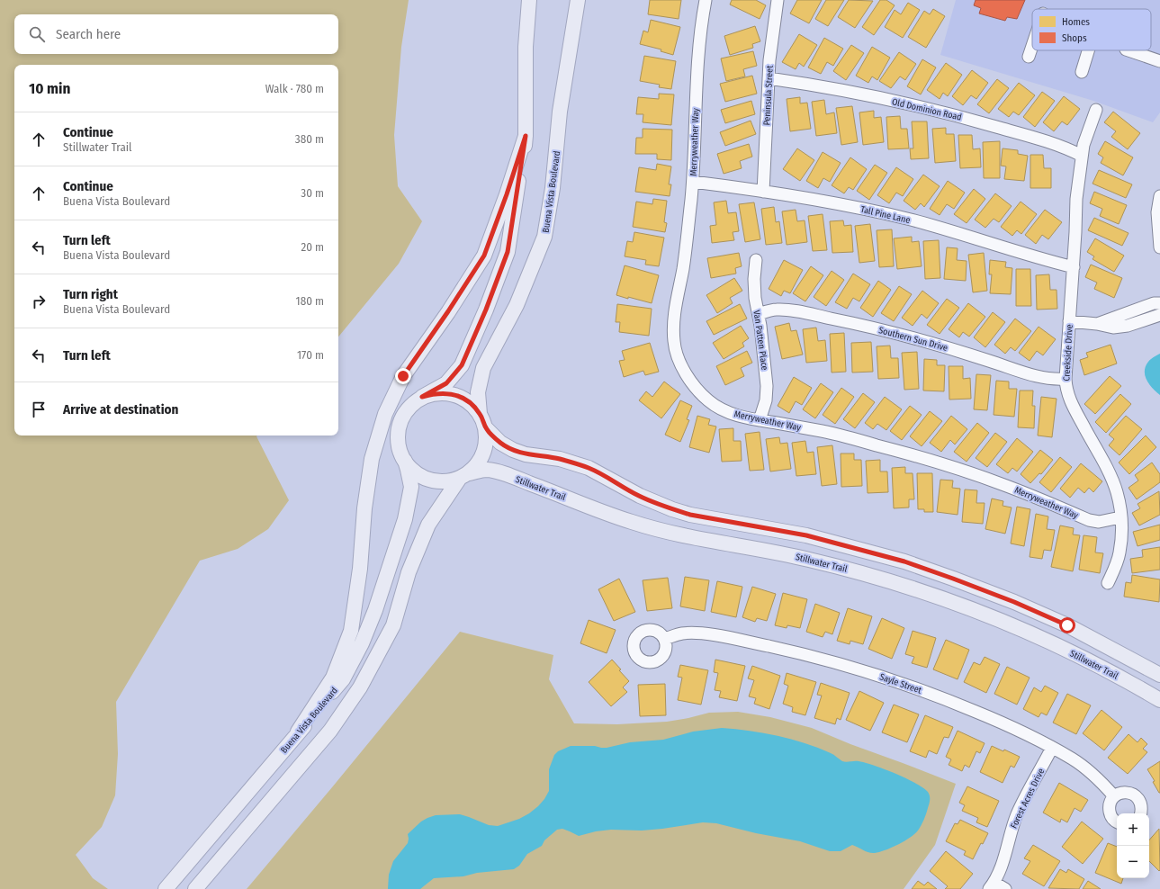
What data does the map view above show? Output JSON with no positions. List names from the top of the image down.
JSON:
{
  "streets": {
    "main road": ["Buena Vista Boulevard", "Stillwater Trail"],
    "street": [
      "Peninsula Street",
      "Old Dominion Road",
      "Merryweather Way",
      "Tall Pine Lane",
      "Southern Sun Drive",
      "Van Patten Place",
      "Creekside Drive",
      "Sayle Street",
      "Forest Acres Drive"
    ]
  },
  "crossings": [
    ["Peninsula Street", "Old Dominion Road"],
    ["Peninsula Street", "Tall Pine Lane"],
    ["Old Dominion Road", "Creekside Drive"],
    ["Merryweather Way", "Tall Pine Lane"],
    ["Merryweather Way", "Van Patten Place"],
    ["Merryweather Way", "Creekside Drive"],
    ["Buena Vista Boulevard", "Stillwater Trail"],
    ["Tall Pine Lane", "Creekside Drive"],
    ["Southern Sun Drive", "Van Patten Place"],
    ["Southern Sun Drive", "Creekside Drive"],
    ["Sayle Street", "Forest Acres Drive"]
  ],
  "legend": ["Homes", "Shops"],
  "page": {
    "search": "Search here",
    "heading": ["10 min", "Walk · 780 m"],
    "list": [
      ["Continue", "Stillwater Trail", "380 m"],
      ["Continue", "Buena Vista Boulevard", "30 m"],
      ["Turn left", "Buena Vista Boulevard", "20 m"],
      ["Turn right", "Buena Vista Boulevard", "180 m"],
      ["Turn left", "170 m"],
      "Arrive at destination"
    ],
    "map_buttons": ["+", "−"]
  }
}
